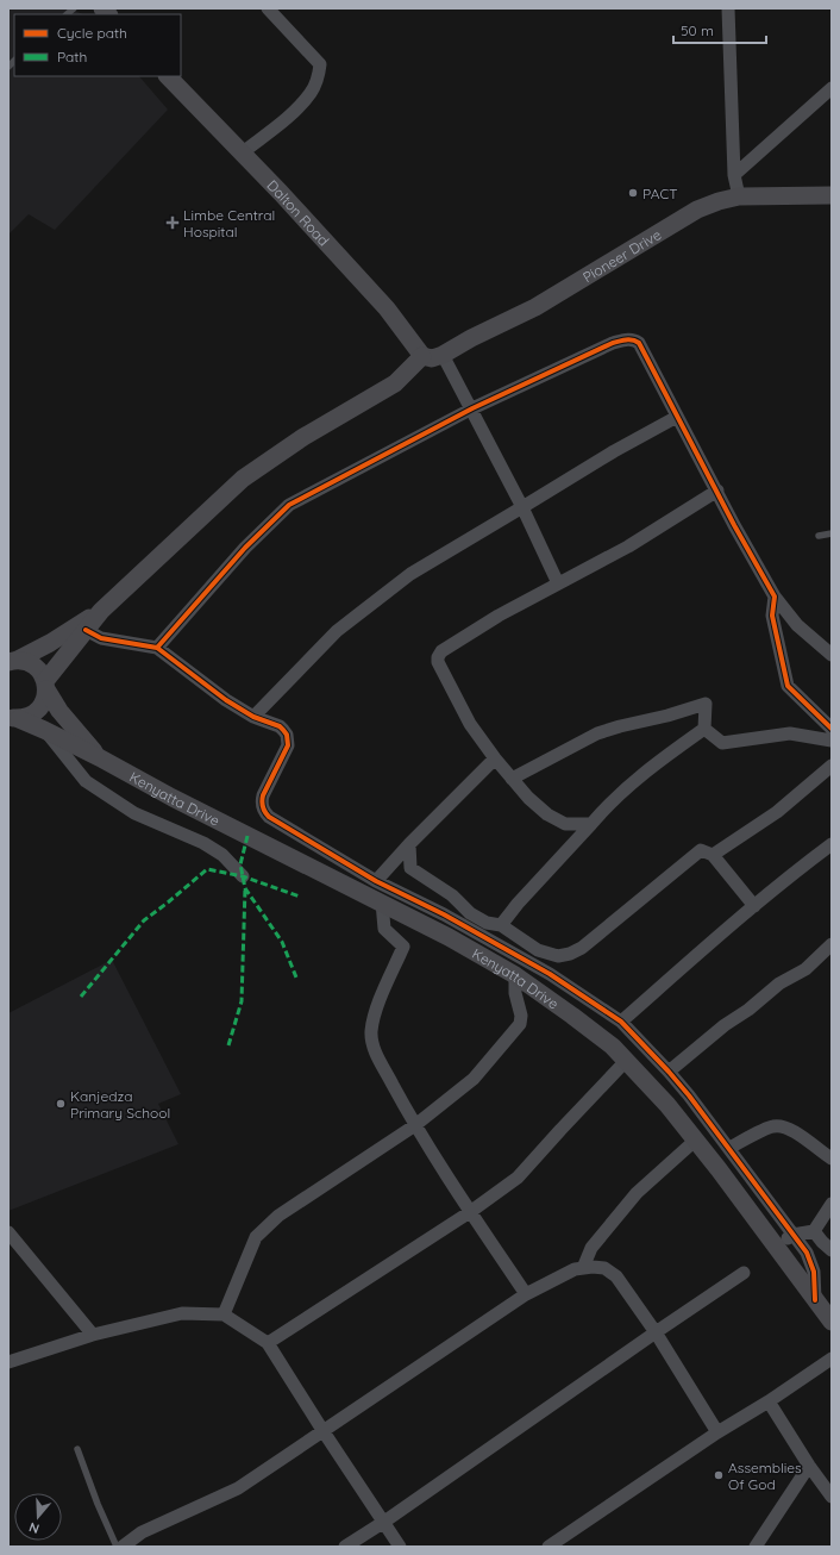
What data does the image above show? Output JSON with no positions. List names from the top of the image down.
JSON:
{
  "streets": {
    "main road": ["Dalton Road", "Pioneer Drive", "Kenyatta Drive"]
  },
  "crossings": [
    ["Dalton Road", "Pioneer Drive"]
  ],
  "places": {
    "other": ["PACT", "Kanjedza Primary School", "Assemblies Of God"],
    "health": ["Limbe Central Hospital"]
  },
  "legend": ["Cycle path", "Path"],
  "scale_bar": "50 m",
  "north": "bottom"
}
